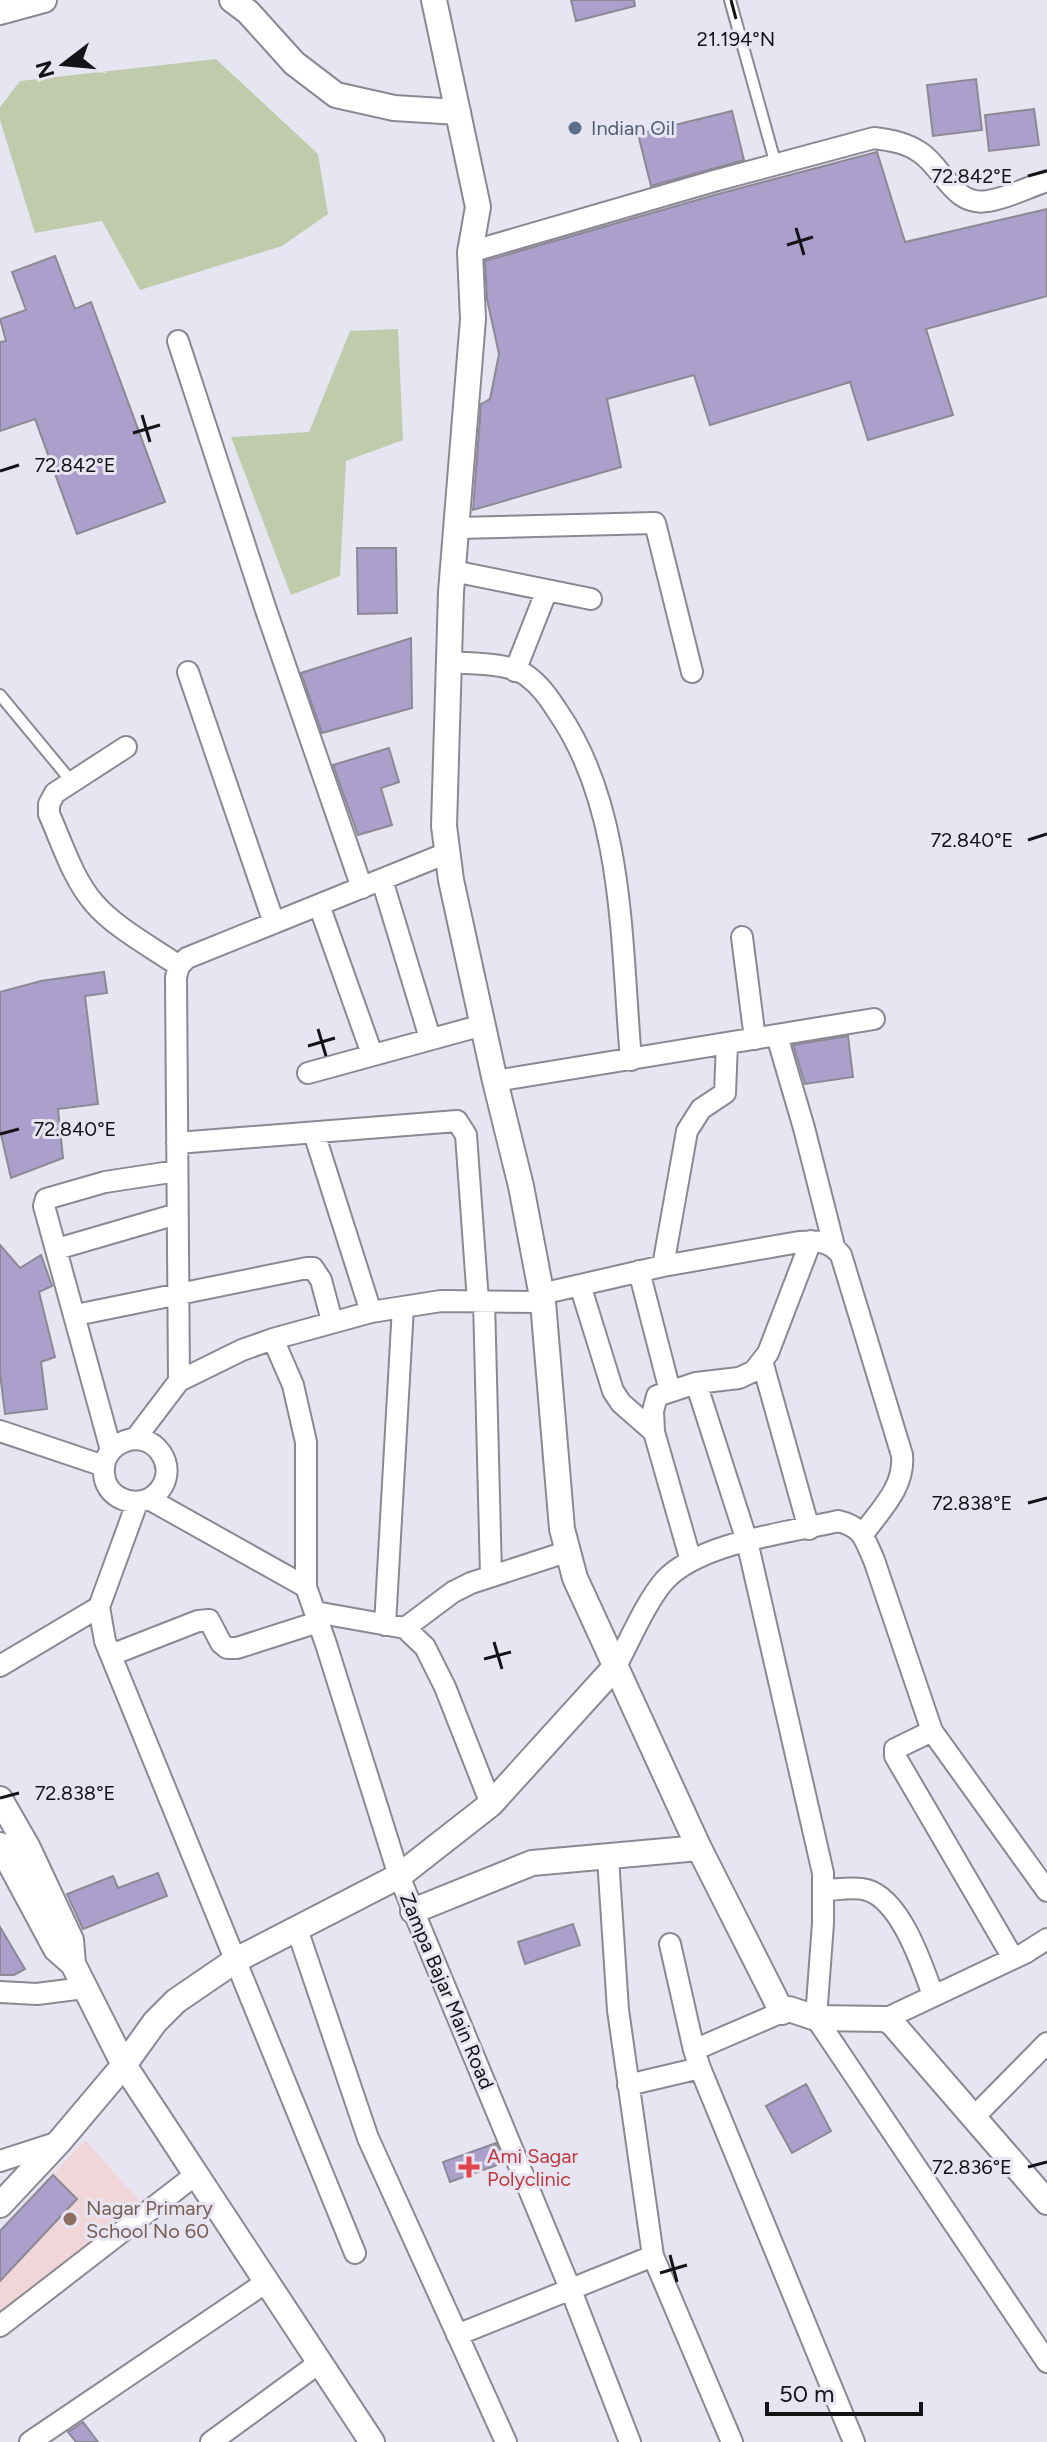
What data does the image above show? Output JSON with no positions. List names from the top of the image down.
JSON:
{
  "streets": {
    "street": ["Zampa Bajar Main Road"]
  },
  "places": {
    "other": ["Indian Oil", "Nagar Primary School No 60"],
    "health": ["Ami Sagar Polyclinic"]
  },
  "scale_bar": "50 m",
  "north": "left",
  "coordinates": [
    "21.194°N",
    "72.842°E",
    "72.840°E",
    "72.838°E",
    "72.836°E"
  ]
}
